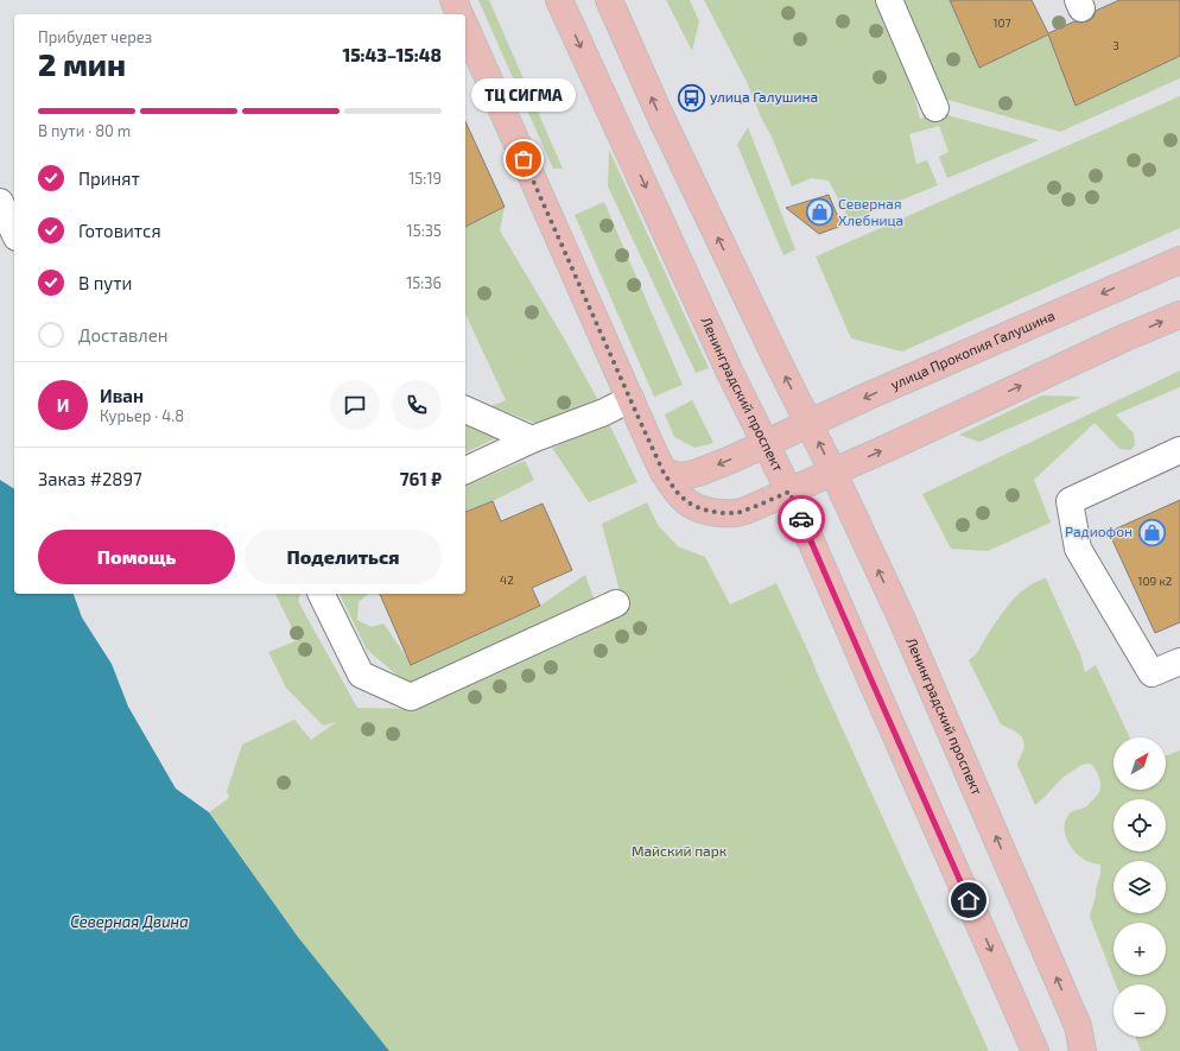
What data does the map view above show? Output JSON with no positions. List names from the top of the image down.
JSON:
{
  "streets": {
    "main road": ["улица Прокопия Галушина", "Ленинградский проспект"]
  },
  "crossings": [
    ["улица Прокопия Галушина", "Ленинградский проспект"]
  ],
  "water": ["Северная Двина"],
  "parks": ["Майский парк"],
  "places": {
    "bus stop": ["улица Галушина"],
    "other": ["ТЦ СИГМА"],
    "shop": ["Северная Хлебница", "Радиофон"]
  },
  "house_numbers": [
    "107",
    "3",
    "42",
    "109 к2"
  ],
  "north": "top right",
  "page": {
    "heading": ["2 мин", "Прибудет через", "15:43–15:48"],
    "panel": [
      "Иван",
      "Курьер · 4.8",
      "Заказ #2897",
      "761 ₽"
    ],
    "bubble": "ТЦ СИГМА",
    "bar": "В пути · 80 m",
    "list": [
      ["Принят", "15:19"],
      ["Готовится", "15:35"],
      ["В пути", "15:36"],
      "Доставлен"
    ],
    "round": "И",
    "buttons": ["Помощь", "Поделиться"],
    "map_buttons": ["+", "−"]
  }
}
